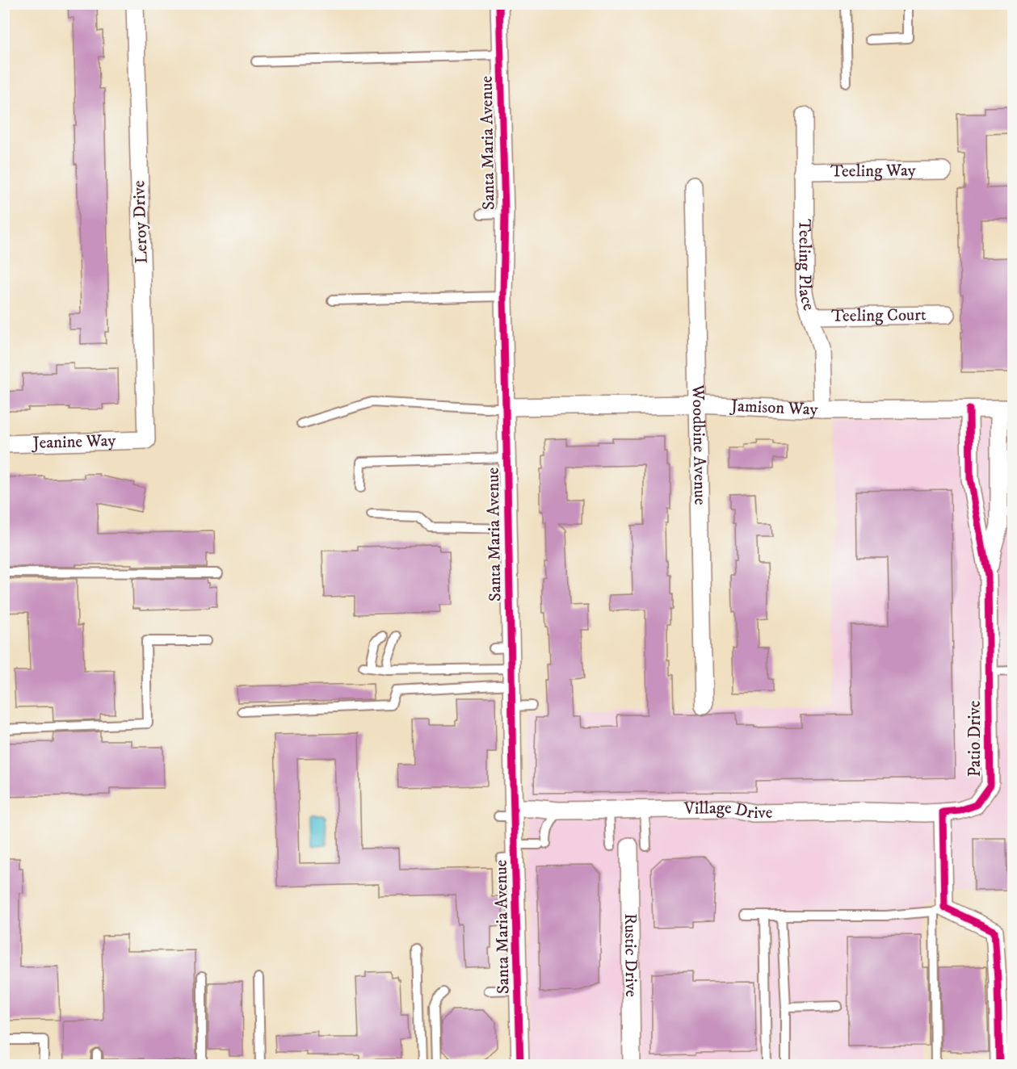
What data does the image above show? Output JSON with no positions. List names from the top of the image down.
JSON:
{
  "streets": {
    "street": [
      "Santa Maria Avenue",
      "Teeling Way",
      "Leroy Drive",
      "Teeling Place",
      "Teeling Court",
      "Jamison Way",
      "Jeanine Way",
      "Woodbine Avenue",
      "Patio Drive",
      "Village Drive",
      "Rustic Drive"
    ]
  },
  "crossings": [
    ["Santa Maria Avenue", "Jamison Way"],
    ["Santa Maria Avenue", "Village Drive"],
    ["Teeling Way", "Teeling Place"],
    ["Leroy Drive", "Jeanine Way"],
    ["Teeling Place", "Teeling Court"],
    ["Teeling Place", "Jamison Way"],
    ["Jamison Way", "Woodbine Avenue"],
    ["Jamison Way", "Patio Drive"],
    ["Patio Drive", "Village Drive"]
  ]
}
